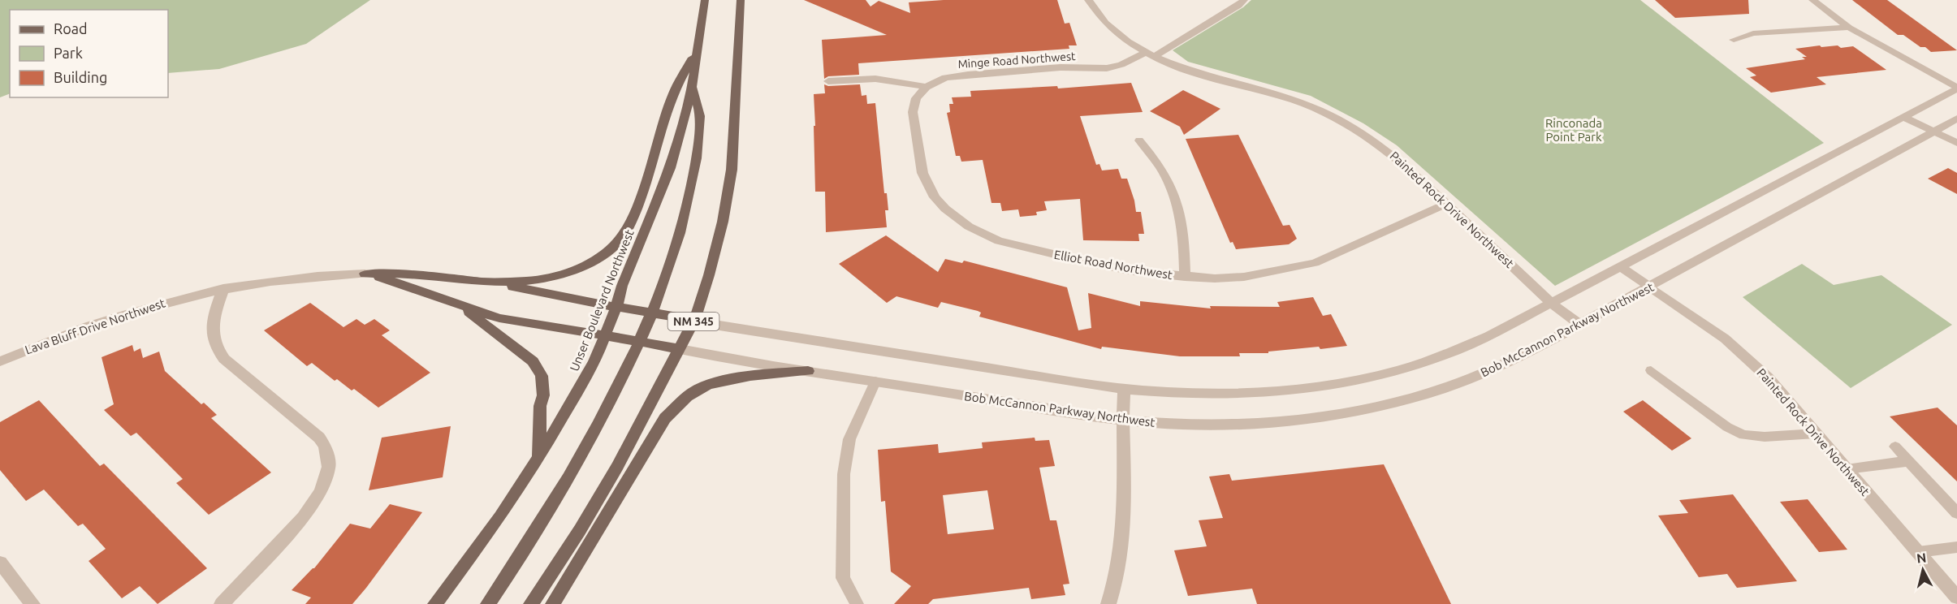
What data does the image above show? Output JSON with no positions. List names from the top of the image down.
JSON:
{
  "streets": {
    "main road": ["Unser Boulevard Northwest", "NM 345"],
    "street": [
      "Minge Road Northwest",
      "Painted Rock Drive Northwest",
      "Elliot Road Northwest",
      "Lava Bluff Drive Northwest",
      "Bob McCannon Parkway Northwest"
    ]
  },
  "crossings": [
    ["Minge Road Northwest", "Painted Rock Drive Northwest"],
    ["Minge Road Northwest", "Elliot Road Northwest"],
    ["Painted Rock Drive Northwest", "Elliot Road Northwest"],
    ["Painted Rock Drive Northwest", "Bob McCannon Parkway Northwest"],
    ["NM 345", "Bob McCannon Parkway Northwest"]
  ],
  "parks": ["Rinconada Point Park"],
  "legend": ["Road", "Park", "Building"],
  "north": "top"
}
